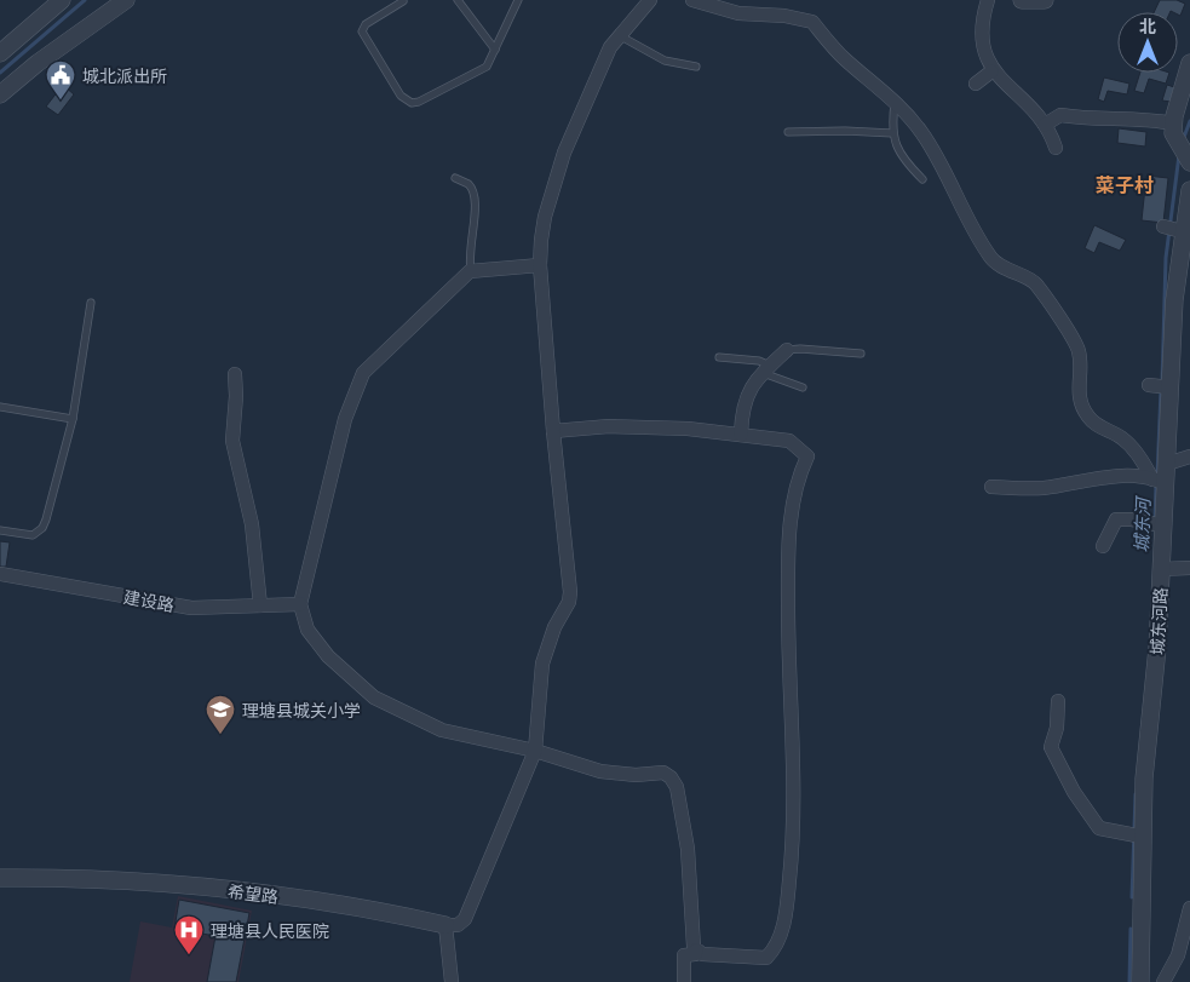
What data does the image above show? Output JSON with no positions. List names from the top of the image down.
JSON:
{
  "streets": {
    "street": ["建设路", "城东河路", "希望路"]
  },
  "districts": ["菜子村"],
  "water": ["城东河"],
  "places": {
    "public building": ["城北派出所"],
    "school or university": ["理塘县城关小学"],
    "hospital": ["理塘县人民医院"]
  },
  "north": "top"
}
